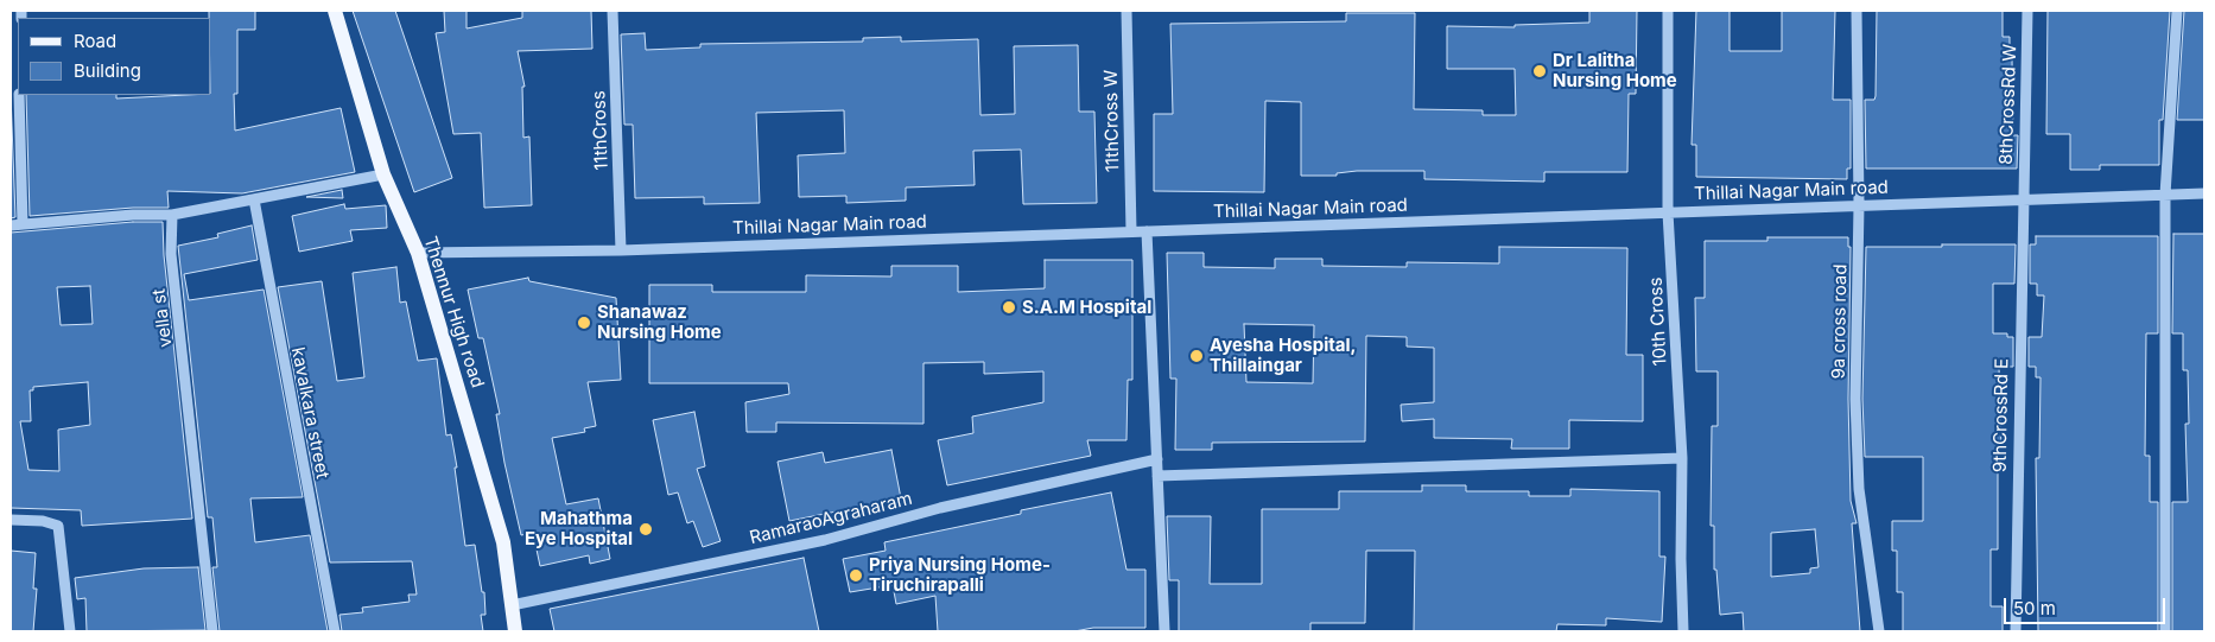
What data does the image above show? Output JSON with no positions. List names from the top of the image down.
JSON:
{
  "streets": {
    "main road": ["Thennur High road"],
    "street": [
      "8thCrossRd W",
      "11thCross W",
      "11thCross",
      "Thillai Nagar Main road",
      "vella st",
      "10th Cross",
      "9a cross road",
      "kavalkara street",
      "9thCrossRd E",
      "RamaraoAgraharam"
    ]
  },
  "crossings": [
    ["8thCrossRd W", "Thillai Nagar Main road"],
    ["8thCrossRd W", "9thCrossRd E"],
    ["11thCross W", "Thillai Nagar Main road"],
    ["11thCross", "Thillai Nagar Main road"],
    ["Thillai Nagar Main road", "Thennur High road"],
    ["Thillai Nagar Main road", "10th Cross"],
    ["Thillai Nagar Main road", "9a cross road"],
    ["Thillai Nagar Main road", "9thCrossRd E"],
    ["Thennur High road", "RamaraoAgraharam"]
  ],
  "places": [
    "Dr Lalitha Nursing Home",
    "S.A.M Hospital",
    "Shanawaz Nursing Home",
    "Ayesha Hospital, Thillaingar",
    "Mahathma Eye Hospital",
    "Priya Nursing Home- Tiruchirapalli"
  ],
  "legend": ["Road", "Building"],
  "scale_bar": "50 m"
}
